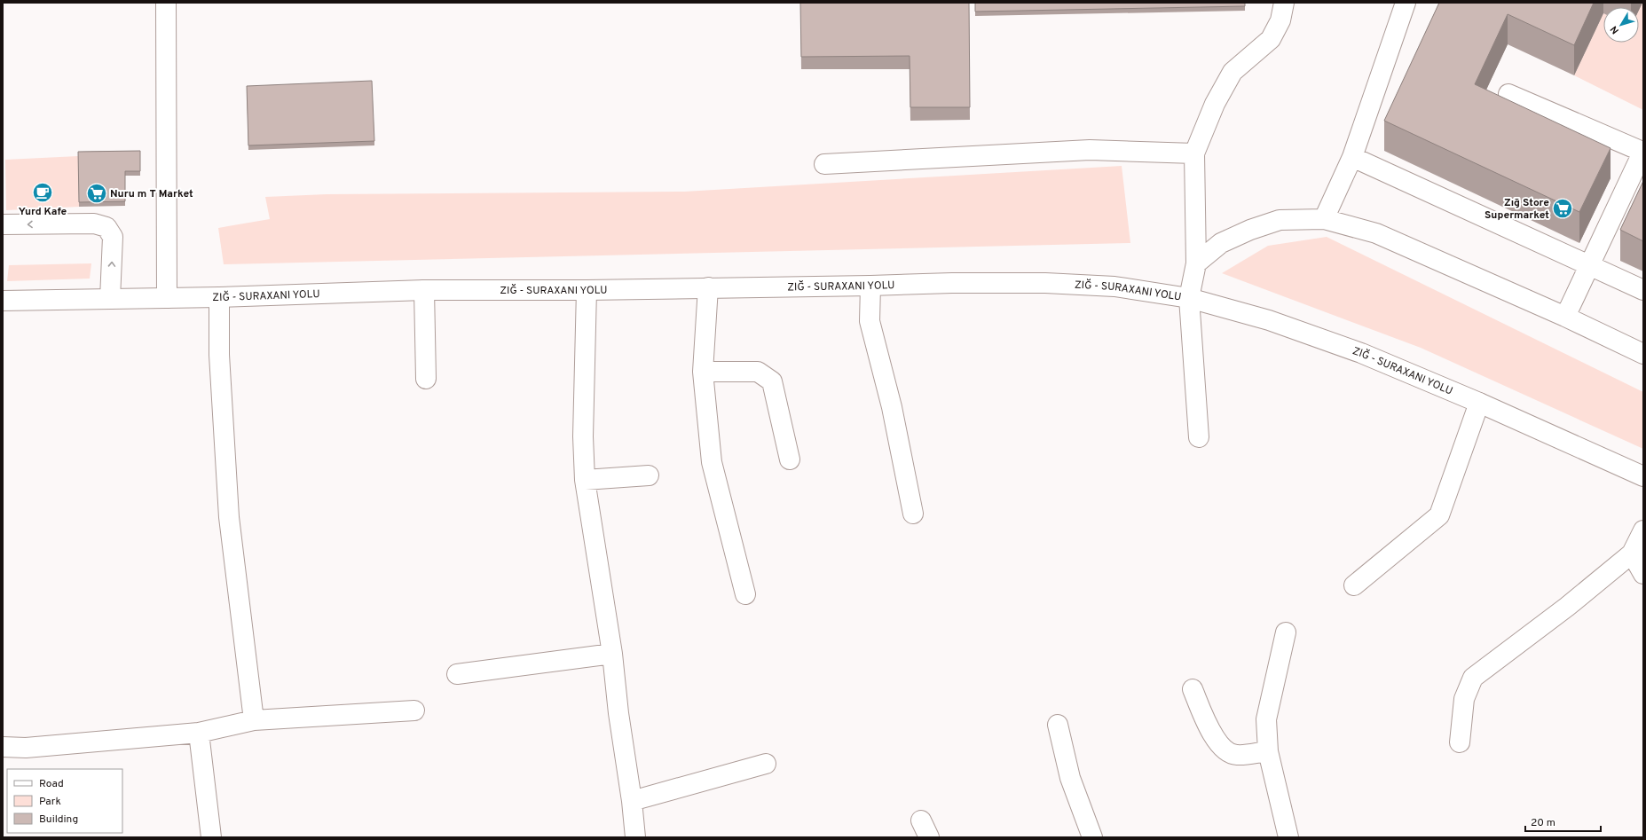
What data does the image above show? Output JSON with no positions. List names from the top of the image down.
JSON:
{
  "places": {
    "cafe": ["Yurd Kafe"],
    "supermarket": ["Nuru m T Market", "Zığ Store Supermarket"]
  },
  "legend": ["Road", "Park", "Building"],
  "scale_bar": "20 m",
  "north": "bottom left"
}
